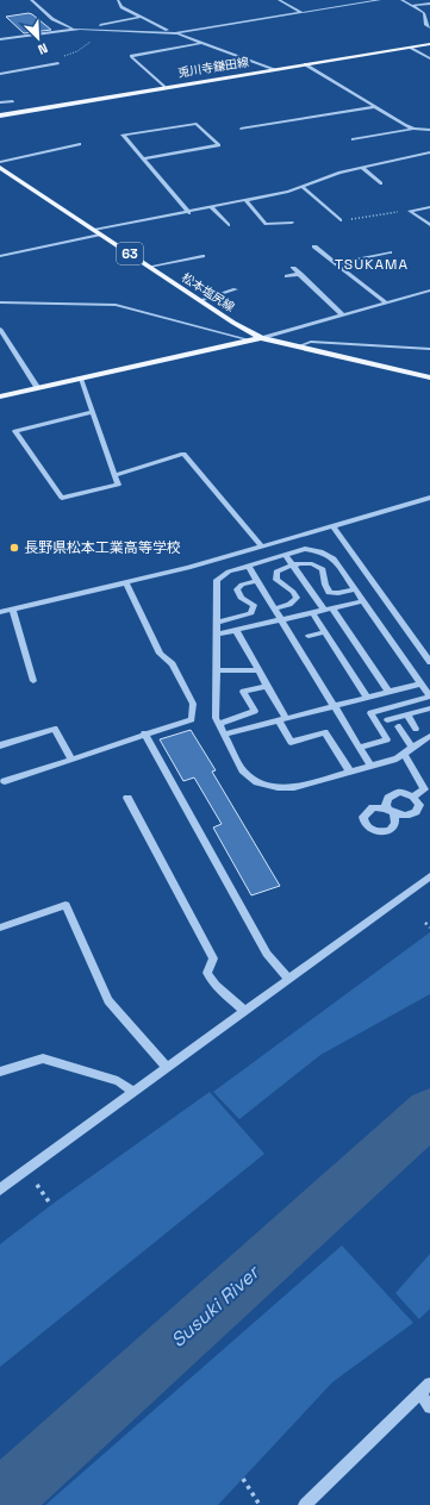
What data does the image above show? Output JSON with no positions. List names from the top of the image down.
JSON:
{
  "streets": {
    "main road": ["兎川寺鎌田線", "63", "松本塩尻線"]
  },
  "districts": ["TSUKAMA"],
  "water": ["Susuki River"],
  "places": ["長野県松本工業高等学校"],
  "north": "bottom right"
}
